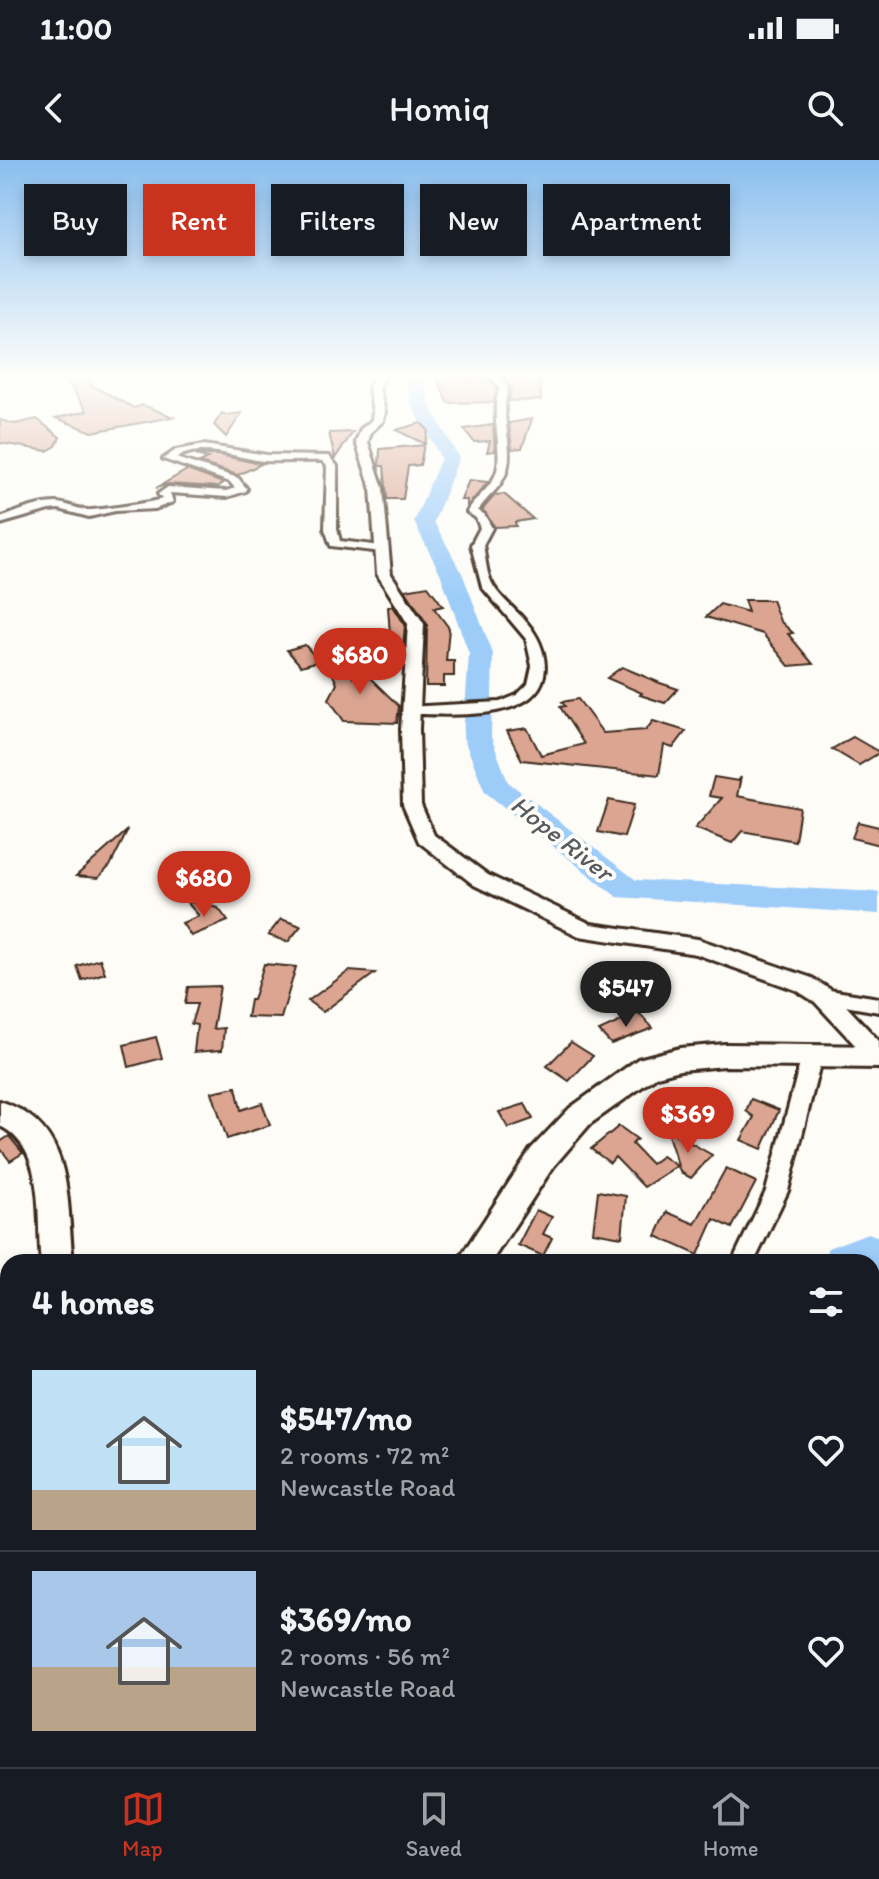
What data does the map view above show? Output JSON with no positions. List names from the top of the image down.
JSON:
{
  "water": ["Hope River"],
  "page": {
    "status": "11:00",
    "header": "Homiq",
    "chip": [
      "Buy",
      "Rent",
      "Filters",
      "New",
      "Apartment"
    ],
    "price": [
      "$680",
      "$680",
      "$547",
      "$369"
    ],
    "heading": "4 homes",
    "list": [
      {
        "name": "$547/mo",
        "note": "2 rooms · 72 m² · Newcastle Road"
      },
      {
        "name": "$369/mo",
        "note": "2 rooms · 56 m² · Newcastle Road"
      }
    ],
    "tabs": ["Map", "Saved", "Home"]
  }
}
